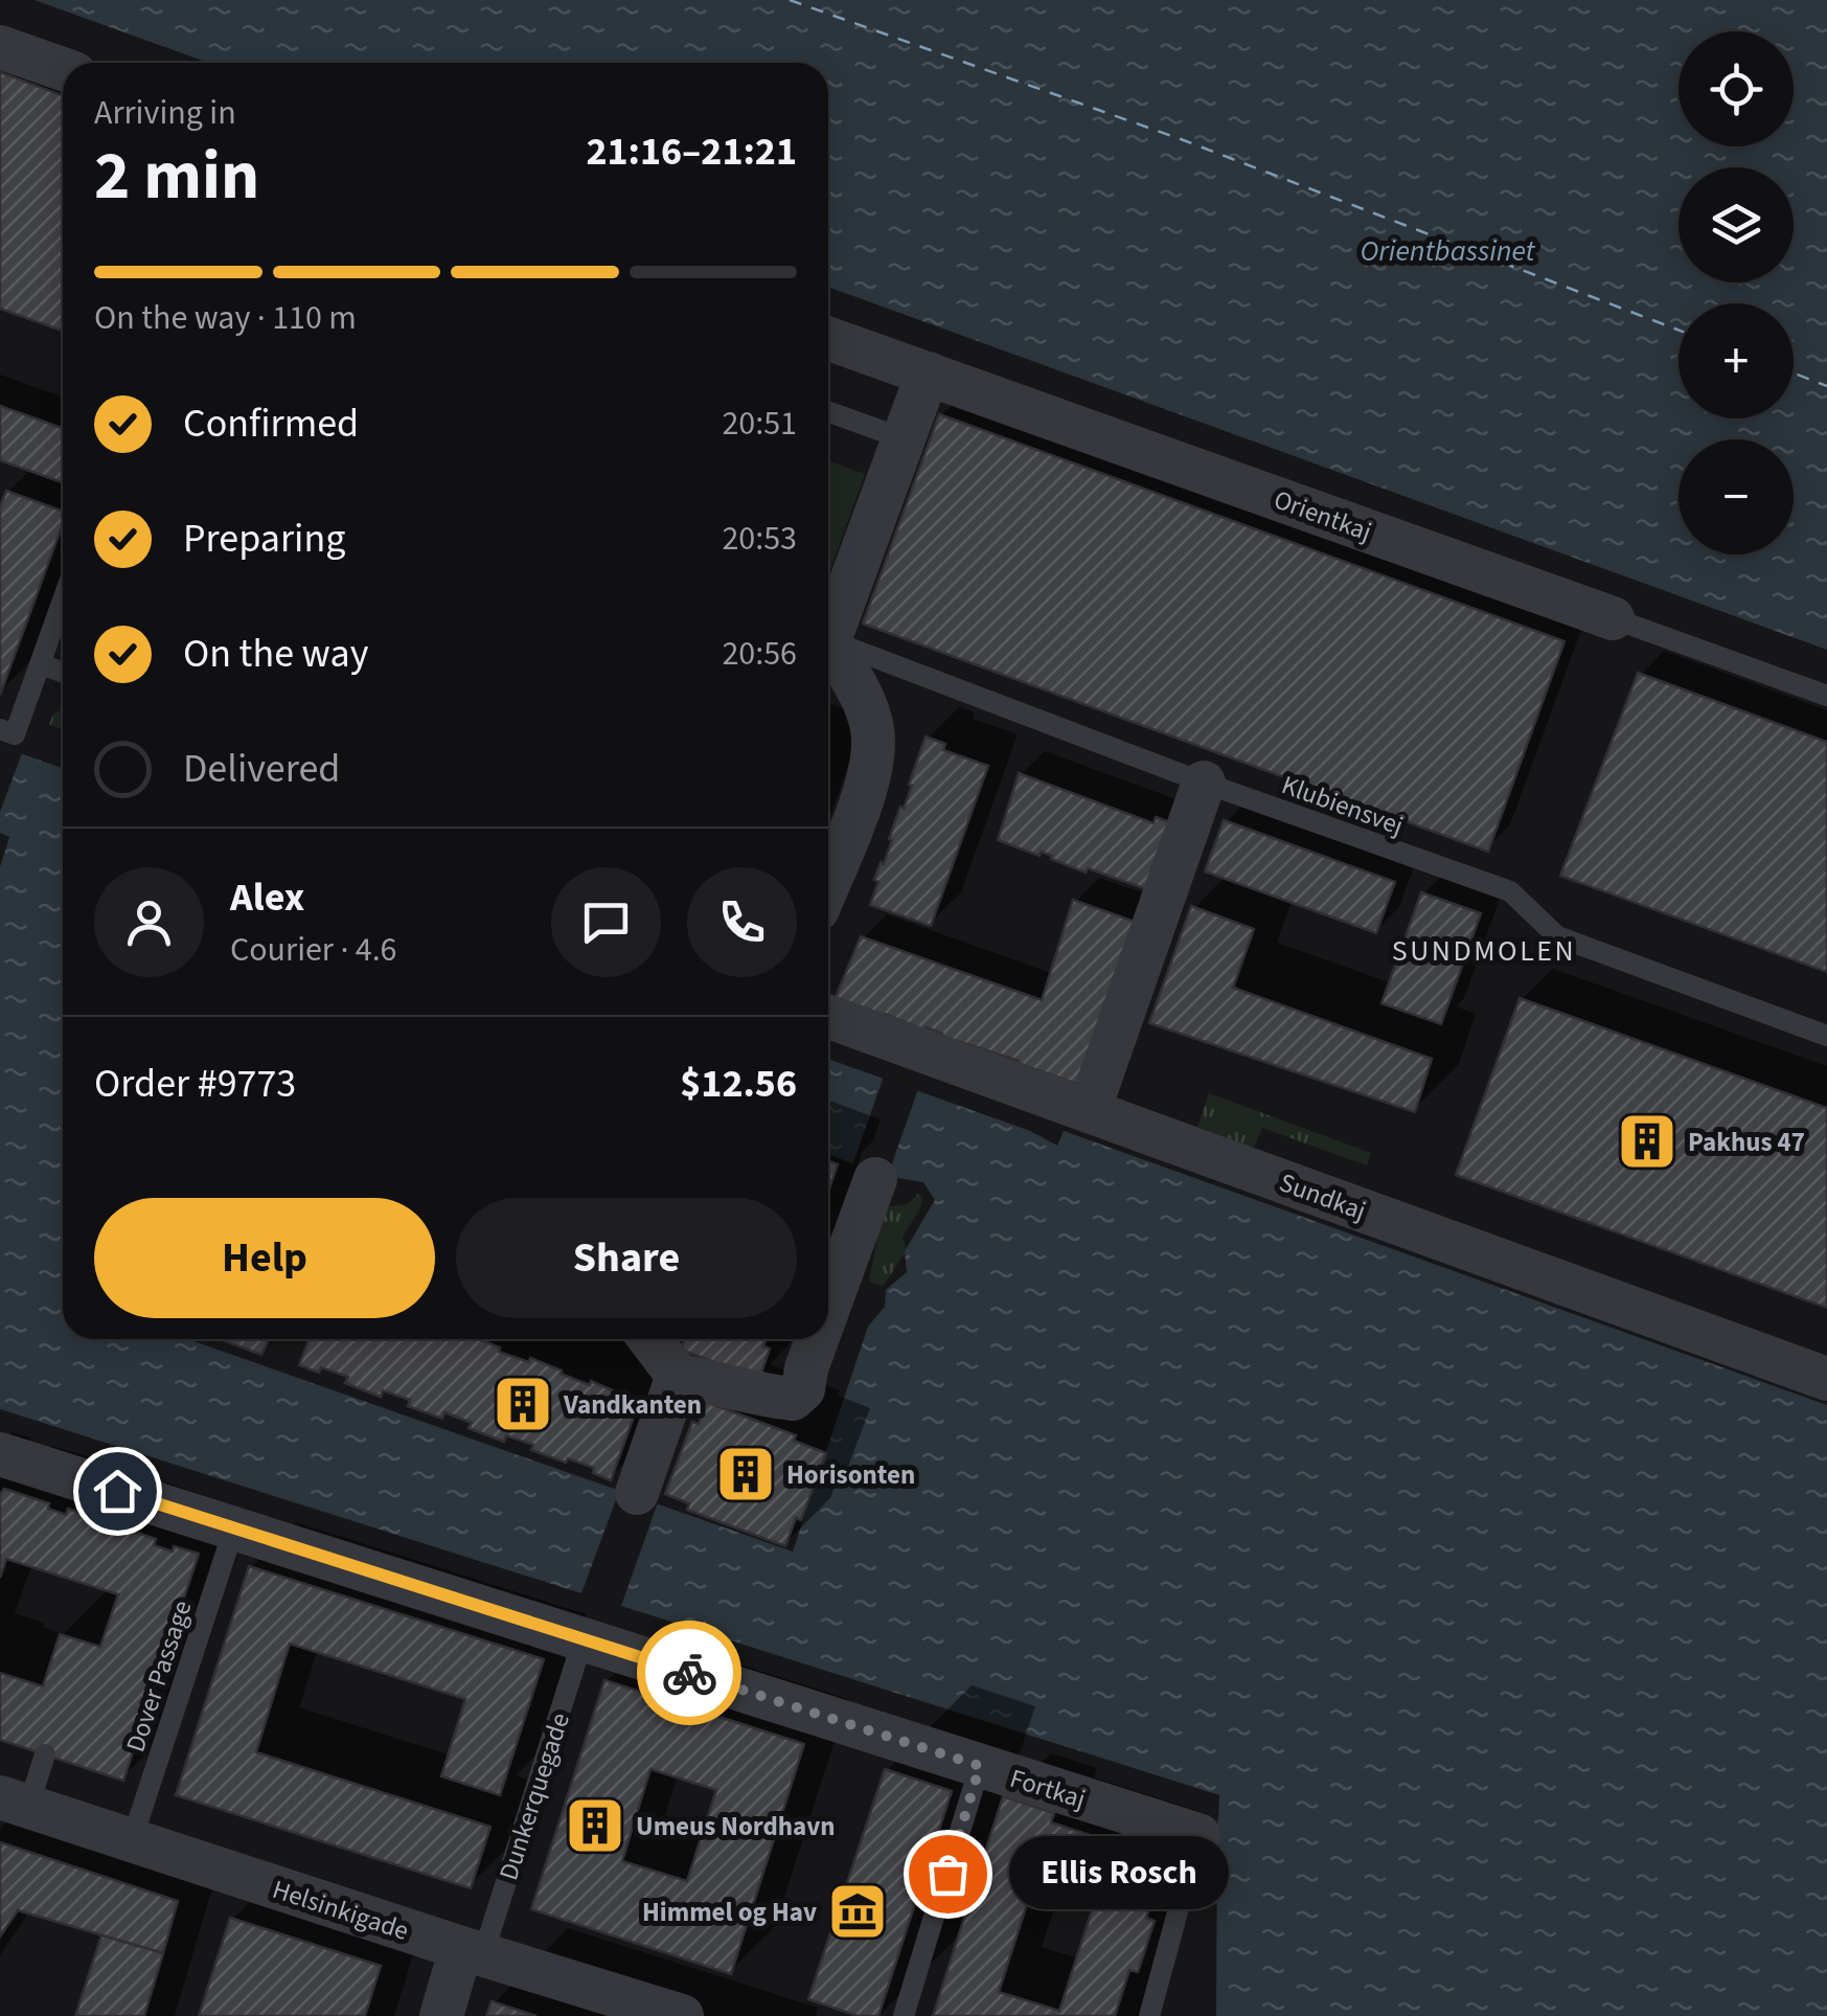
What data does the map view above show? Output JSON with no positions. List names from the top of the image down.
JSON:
{
  "streets": {
    "street": [
      "Orientkaj",
      "Sundkaj",
      "Fortkaj",
      "Helsinkigade"
    ],
    "lane": ["Klubiensvej", "Dover Passage", "Dunkerquegade"]
  },
  "crossings": [
    ["Dover Passage", "Fortkaj"],
    ["Dover Passage", "Helsinkigade"],
    ["Fortkaj", "Dunkerquegade"],
    ["Dunkerquegade", "Helsinkigade"]
  ],
  "districts": ["SUNDMOLEN"],
  "water": ["Orientbassinet"],
  "places": {
    "building": [
      "Pakhus 47",
      "Vandkanten",
      "Horisonten",
      "Umeus Nordhavn"
    ],
    "other": ["Ellis Rosch"],
    "museum": ["Himmel og Hav"]
  },
  "page": {
    "map_buttons": ["+", "−"],
    "heading": ["2 min", "Arriving in", "21:16–21:21"],
    "panel": [
      "Alex",
      "Courier · 4.6",
      "Order #9773",
      "$12.56"
    ],
    "bar": "On the way · 110 m",
    "list": [
      ["Confirmed", "20:51"],
      ["Preparing", "20:53"],
      ["On the way", "20:56"],
      "Delivered"
    ],
    "buttons": ["Help", "Share"],
    "bubble": "Ellis Rosch"
  }
}
